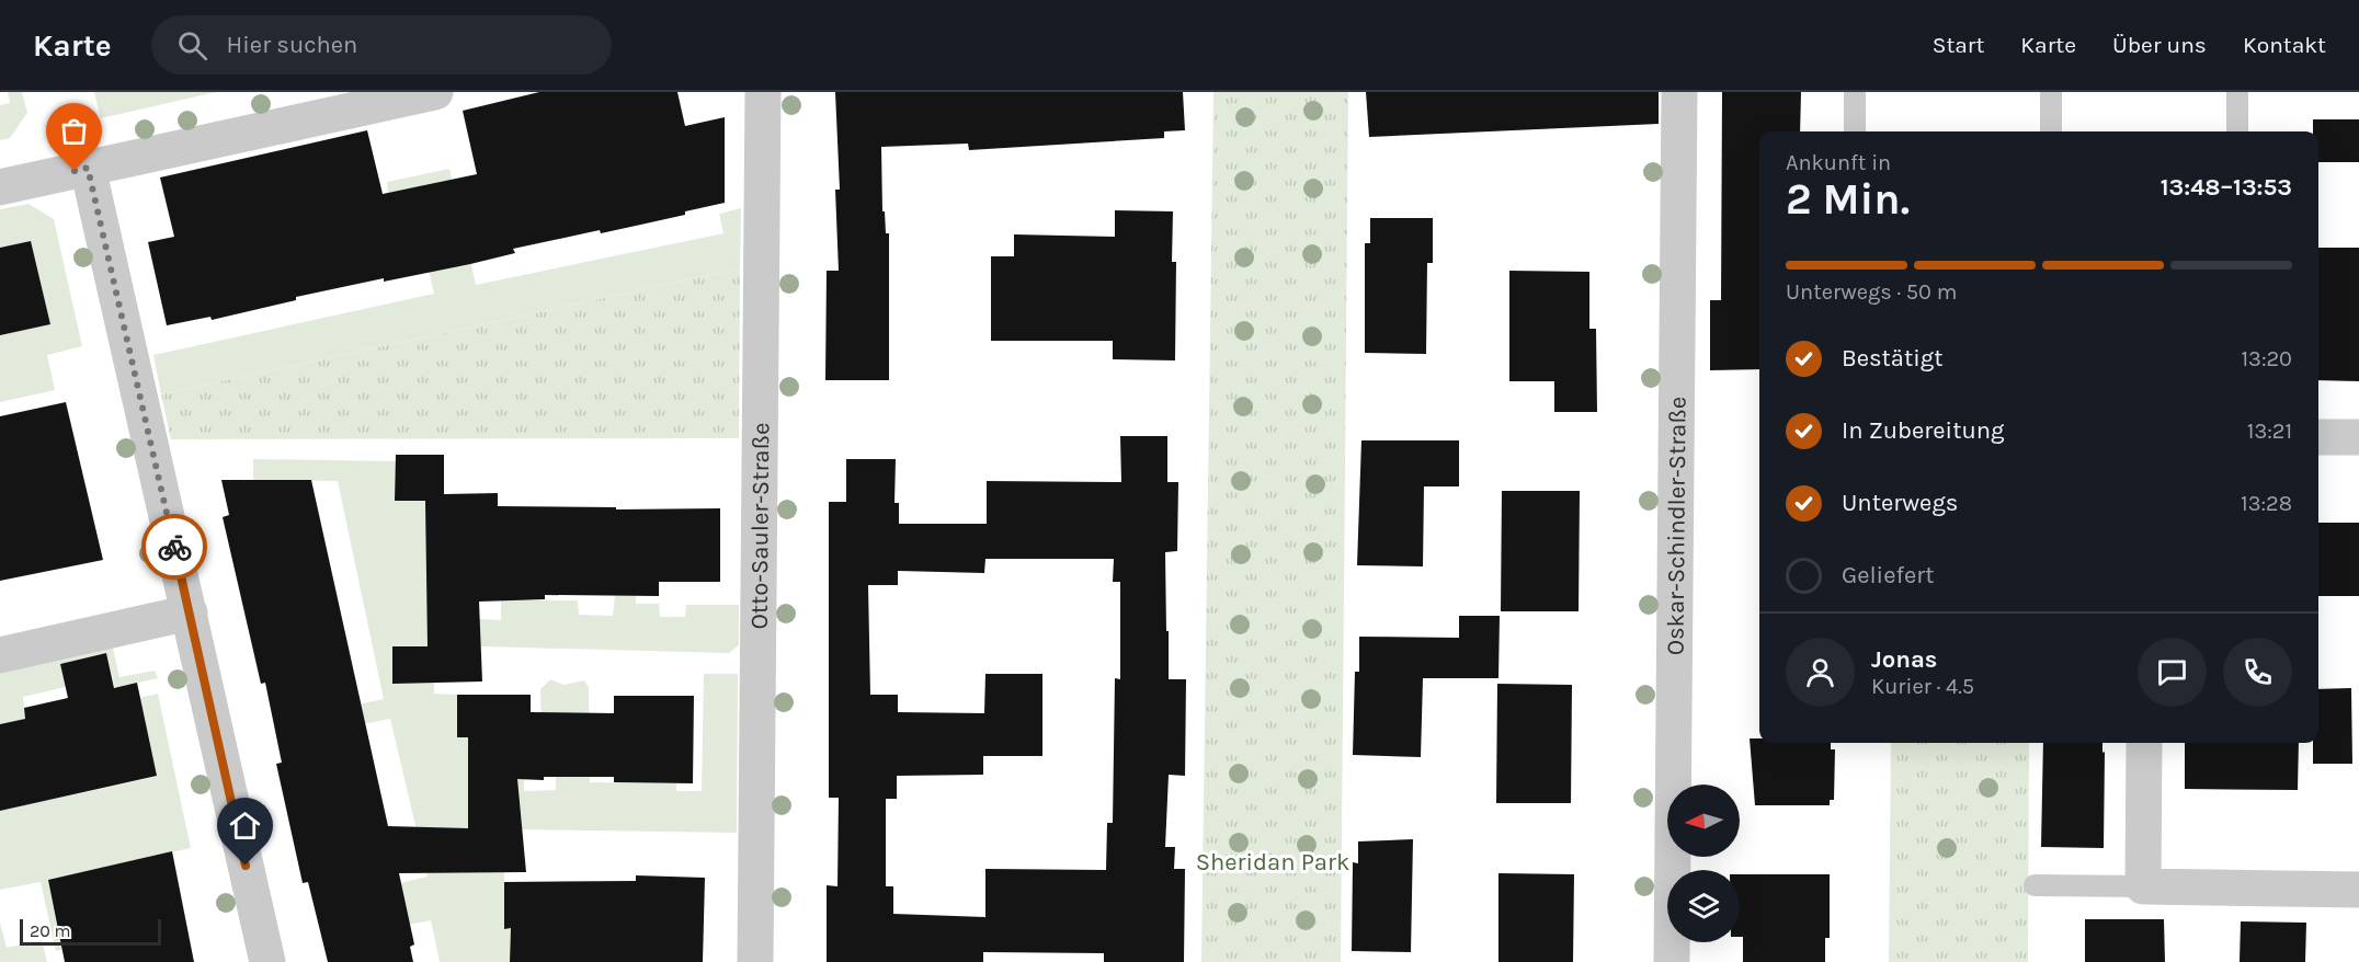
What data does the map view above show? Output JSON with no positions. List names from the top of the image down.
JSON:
{
  "streets": {
    "street": ["Otto-Sauler-Straße", "Oskar-Schindler-Straße"]
  },
  "parks": ["Sheridan Park"],
  "scale_bar": "20 m",
  "north": "left",
  "page": {
    "header": "Karte",
    "search": "Hier suchen",
    "nav": [
      "Start",
      "Karte",
      "Über uns",
      "Kontakt"
    ],
    "heading": ["2 Min.", "Ankunft in", "13:48–13:53"],
    "panel": ["Jonas", "Kurier · 4.5"],
    "bar": "Unterwegs · 50 m",
    "list": [
      ["Bestätigt", "13:20"],
      ["In Zubereitung", "13:21"],
      ["Unterwegs", "13:28"],
      "Geliefert"
    ],
    "scale": "20 m"
  }
}
